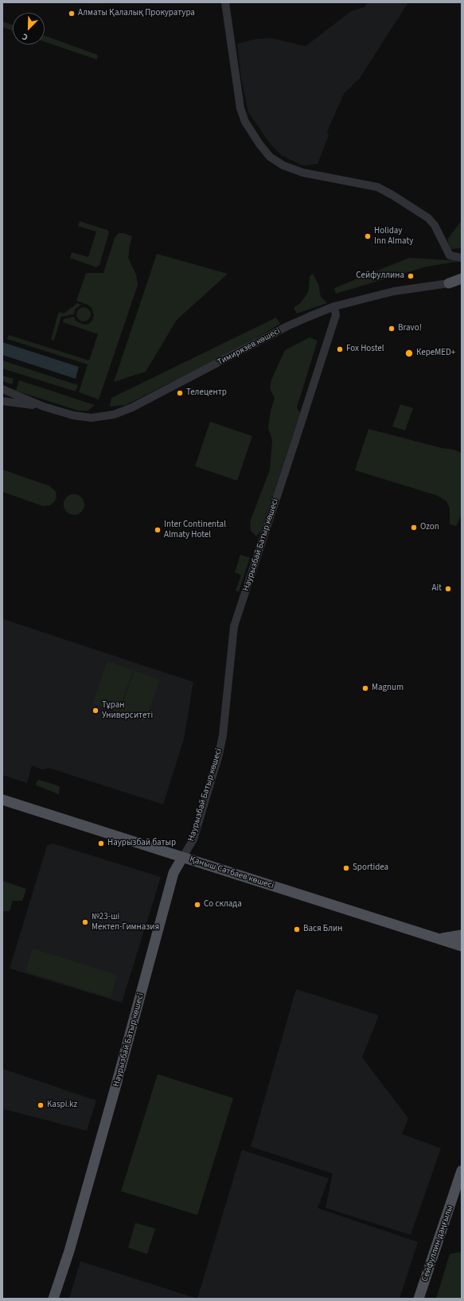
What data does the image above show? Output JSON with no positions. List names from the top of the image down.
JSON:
{
  "streets": {
    "main road": ["Наурызбай Батыр көшесі", "Қаныш Сәтбаев көшесі", "Сейфуллин даңғылы"],
    "street": ["Тимирязев көшесі"]
  },
  "crossings": [
    ["Тимирязев көшесі", "Наурызбай Батыр көшесі"],
    ["Наурызбай Батыр көшесі", "Қаныш Сәтбаев көшесі"]
  ],
  "places": [
    "Алматы Қалалық Прокуратура",
    "Holiday Inn Almaty",
    "Сейфуллина",
    "Bravo!",
    "Fox Hostel",
    "КереMED+",
    "Телецентр",
    "Ozon",
    "Inter Continental Almaty Hotel",
    "Ait",
    "Magnum",
    "Тұран Университеті",
    "Наурызбай батыр",
    "Sportidea",
    "Со склада",
    "№23-ші Мектеп-Гимназия",
    "Вася Блин",
    "Kaspi.kz"
  ],
  "north": "bottom left"
}
